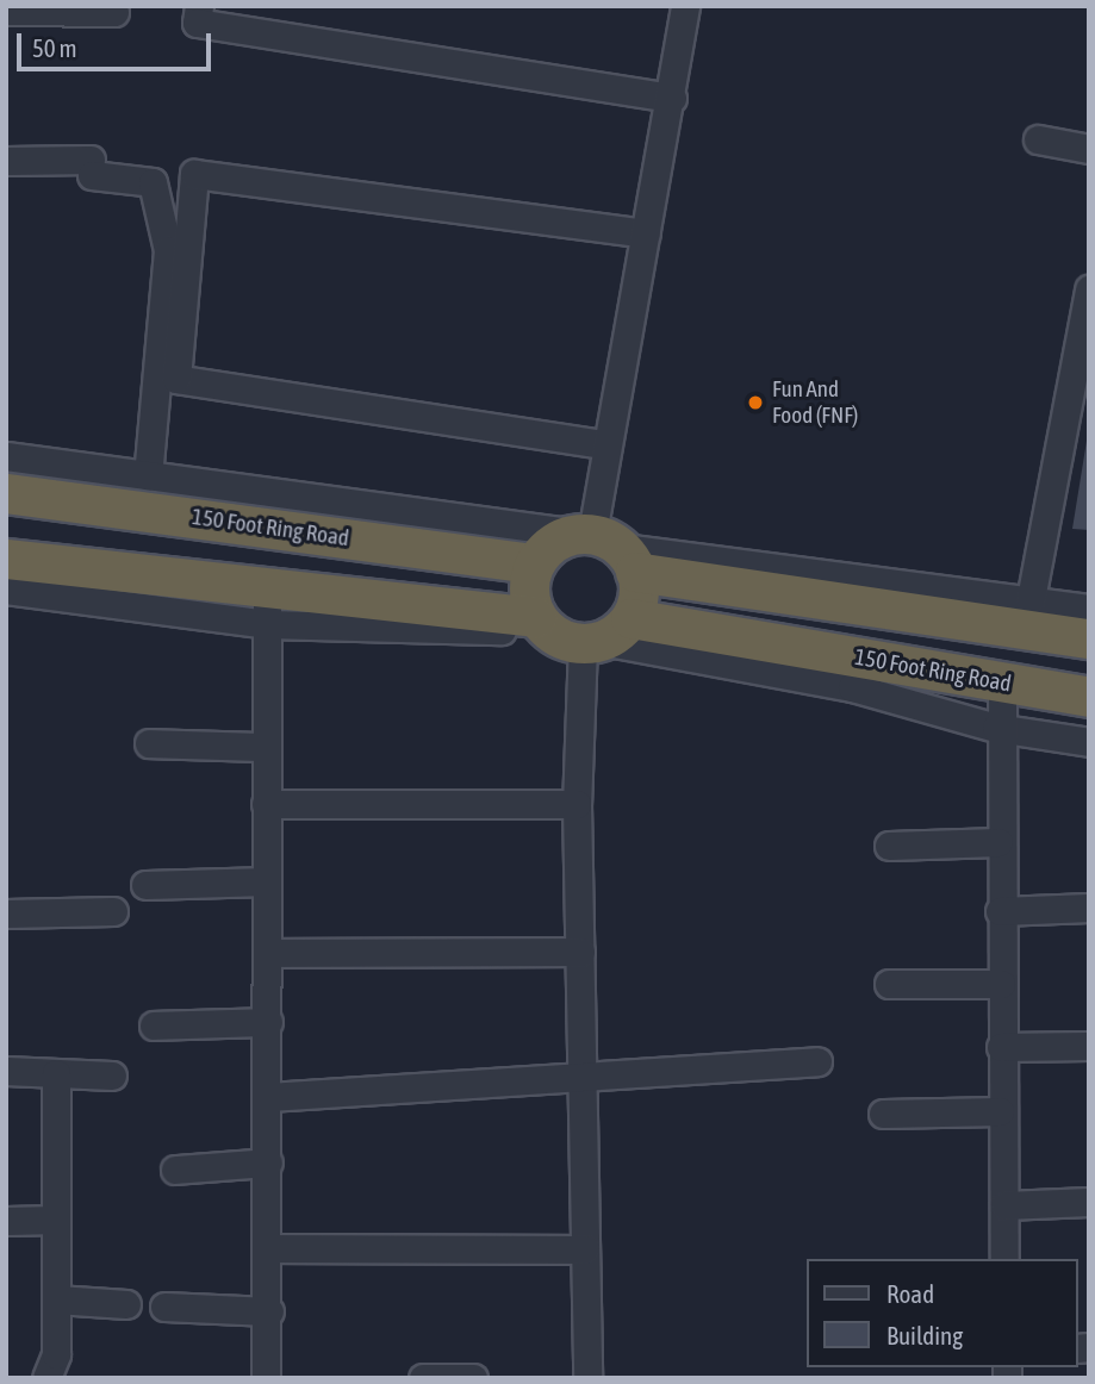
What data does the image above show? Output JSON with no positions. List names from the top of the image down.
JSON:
{
  "streets": {
    "highway": ["150 Foot Ring Road"]
  },
  "places": ["Fun And Food (FNF)"],
  "legend": ["Road", "Building"],
  "scale_bar": "50 m"
}
